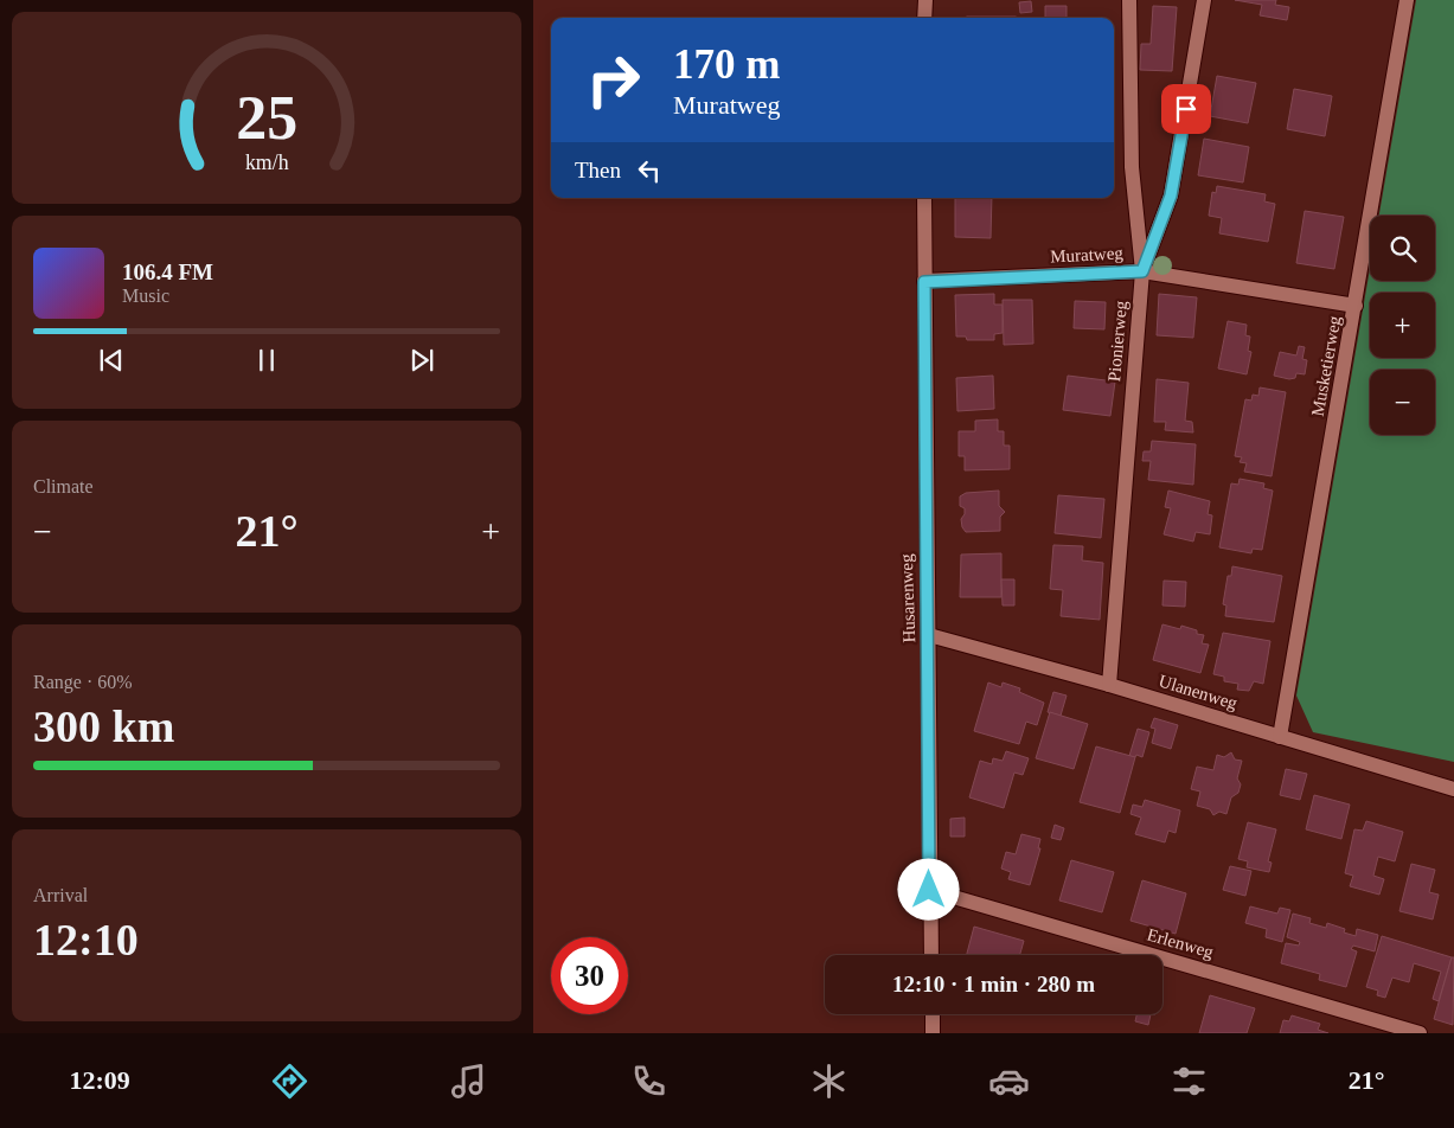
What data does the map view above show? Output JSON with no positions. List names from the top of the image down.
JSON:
{
  "streets": {
    "street": [
      "Muratweg",
      "Pionierweg",
      "Musketierweg",
      "Husarenweg",
      "Ulanenweg",
      "Erlenweg"
    ]
  },
  "crossings": [
    ["Muratweg", "Pionierweg"],
    ["Muratweg", "Musketierweg"],
    ["Muratweg", "Husarenweg"],
    ["Pionierweg", "Ulanenweg"],
    ["Musketierweg", "Ulanenweg"],
    ["Husarenweg", "Ulanenweg"],
    ["Husarenweg", "Erlenweg"]
  ],
  "page": {
    "turn": ["170 m", "Muratweg"],
    "then": "Then",
    "map_buttons": ["+", "−"],
    "song": ["106.4 FM", "Music"],
    "tile": [
      "Climate",
      ["Range · 60%", "300 km"],
      ["Arrival", "12:10"]
    ],
    "heat": ["−", "21°", "+"],
    "limit": "30",
    "trip": "12:10 · 1 min · 280 m",
    "tabs": ["12:09", "21°"],
    "gauge": ["25", "km/h"]
  }
}
